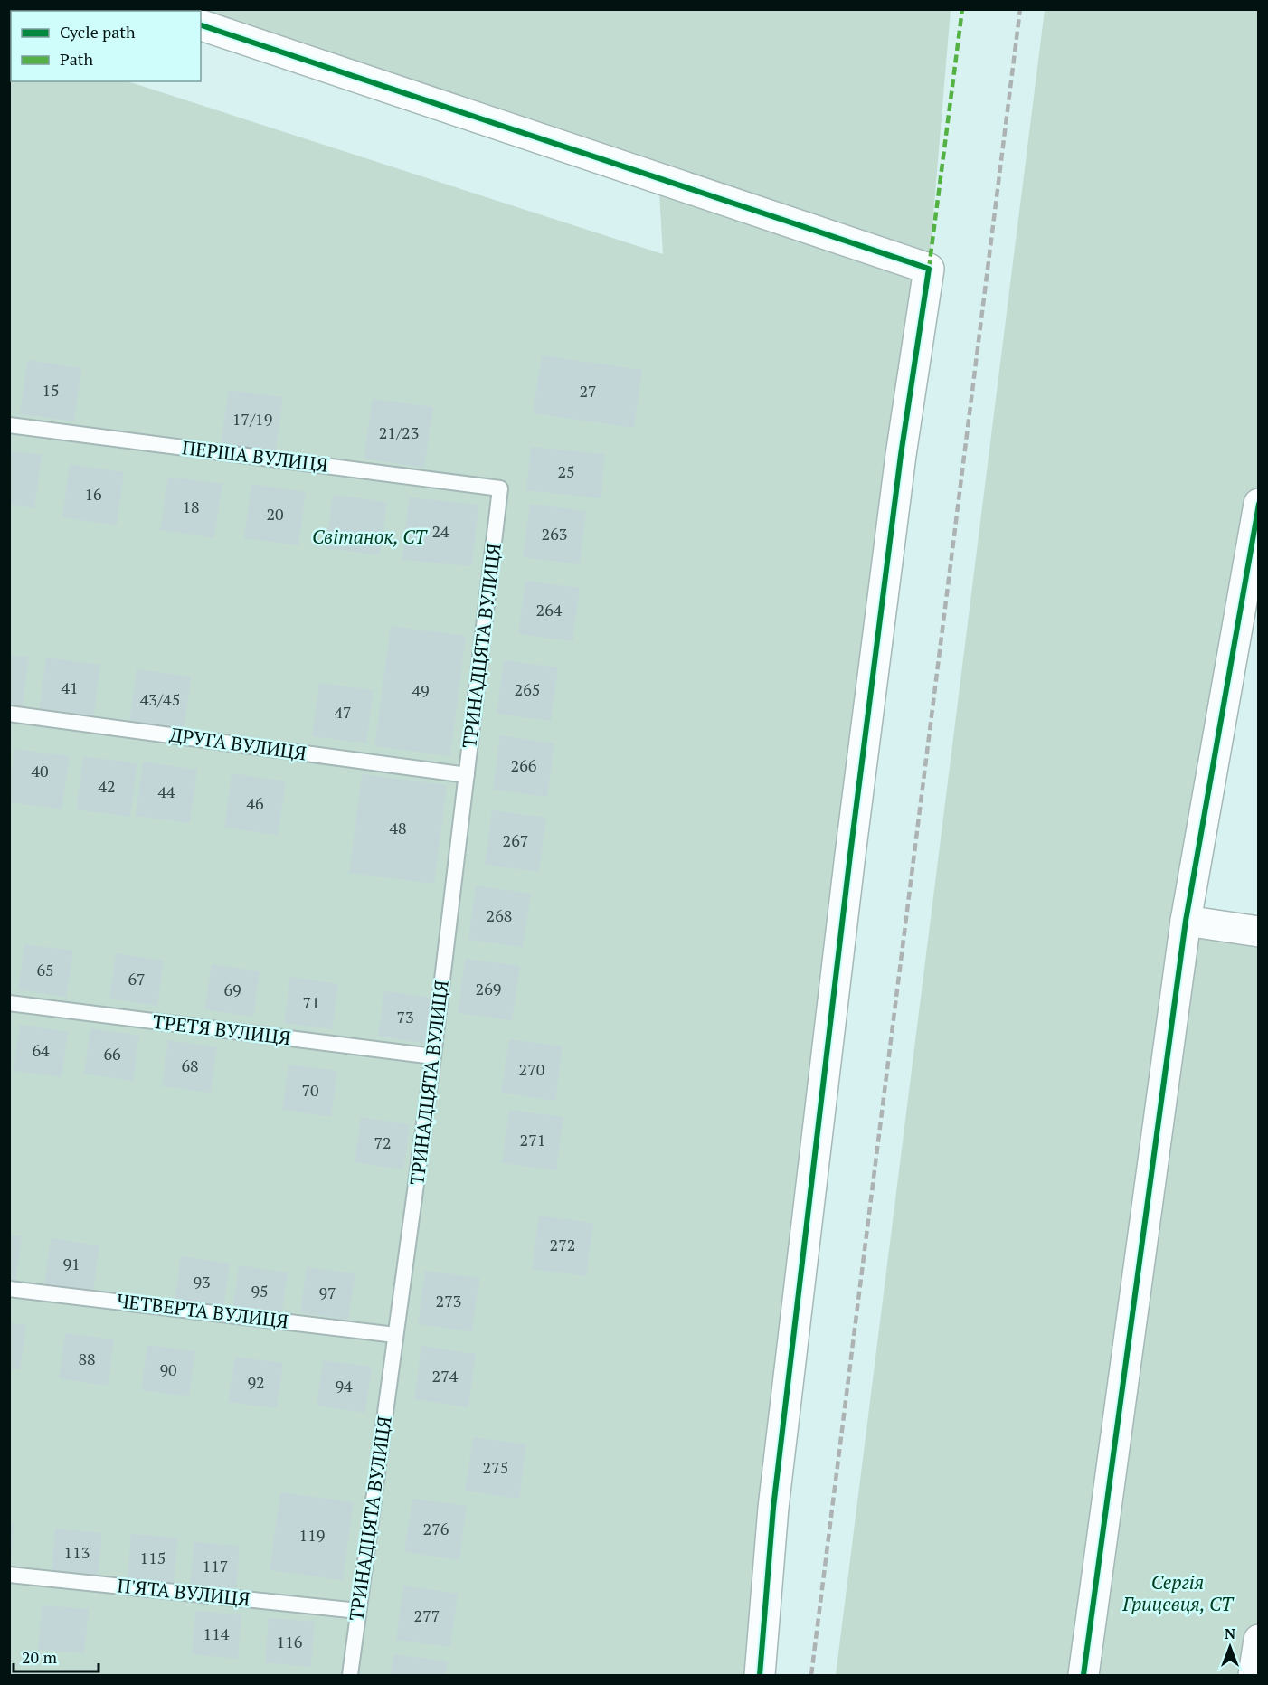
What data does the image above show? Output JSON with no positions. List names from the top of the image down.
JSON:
{
  "streets": {
    "lane": [
      "ПЕРША ВУЛИЦЯ",
      "ТРИНАДЦЯТА ВУЛИЦЯ",
      "ДРУГА ВУЛИЦЯ",
      "ТРЕТЯ ВУЛИЦЯ",
      "ЧЕТВЕРТА ВУЛИЦЯ",
      "П'ЯТА ВУЛИЦЯ"
    ]
  },
  "crossings": [
    ["ПЕРША ВУЛИЦЯ", "ТРИНАДЦЯТА ВУЛИЦЯ"],
    ["ТРИНАДЦЯТА ВУЛИЦЯ", "ДРУГА ВУЛИЦЯ"],
    ["ТРИНАДЦЯТА ВУЛИЦЯ", "ТРЕТЯ ВУЛИЦЯ"],
    ["ТРИНАДЦЯТА ВУЛИЦЯ", "ЧЕТВЕРТА ВУЛИЦЯ"],
    ["ТРИНАДЦЯТА ВУЛИЦЯ", "П'ЯТА ВУЛИЦЯ"]
  ],
  "parks": ["Світанок, СТ", "Сергія Грицевця, СТ"],
  "house_numbers": [
    "15",
    "27",
    "17/19",
    "21/23",
    "25",
    "16",
    "18",
    "20",
    "24",
    "263",
    "264",
    "41",
    "265",
    "49",
    "43/45",
    "47",
    "266",
    "40",
    "42",
    "44",
    "46",
    "48",
    "267",
    "268",
    "65",
    "67",
    "269",
    "69",
    "71",
    "73",
    "64",
    "66",
    "68",
    "270",
    "70",
    "271",
    "72",
    "272",
    "91",
    "93",
    "95",
    "97",
    "273",
    "88",
    "90",
    "274",
    "92",
    "94",
    "275",
    "276",
    "119",
    "113",
    "115",
    "117",
    "277",
    "114",
    "116"
  ],
  "legend": ["Cycle path", "Path"],
  "scale_bar": "20 m",
  "north": "top"
}
